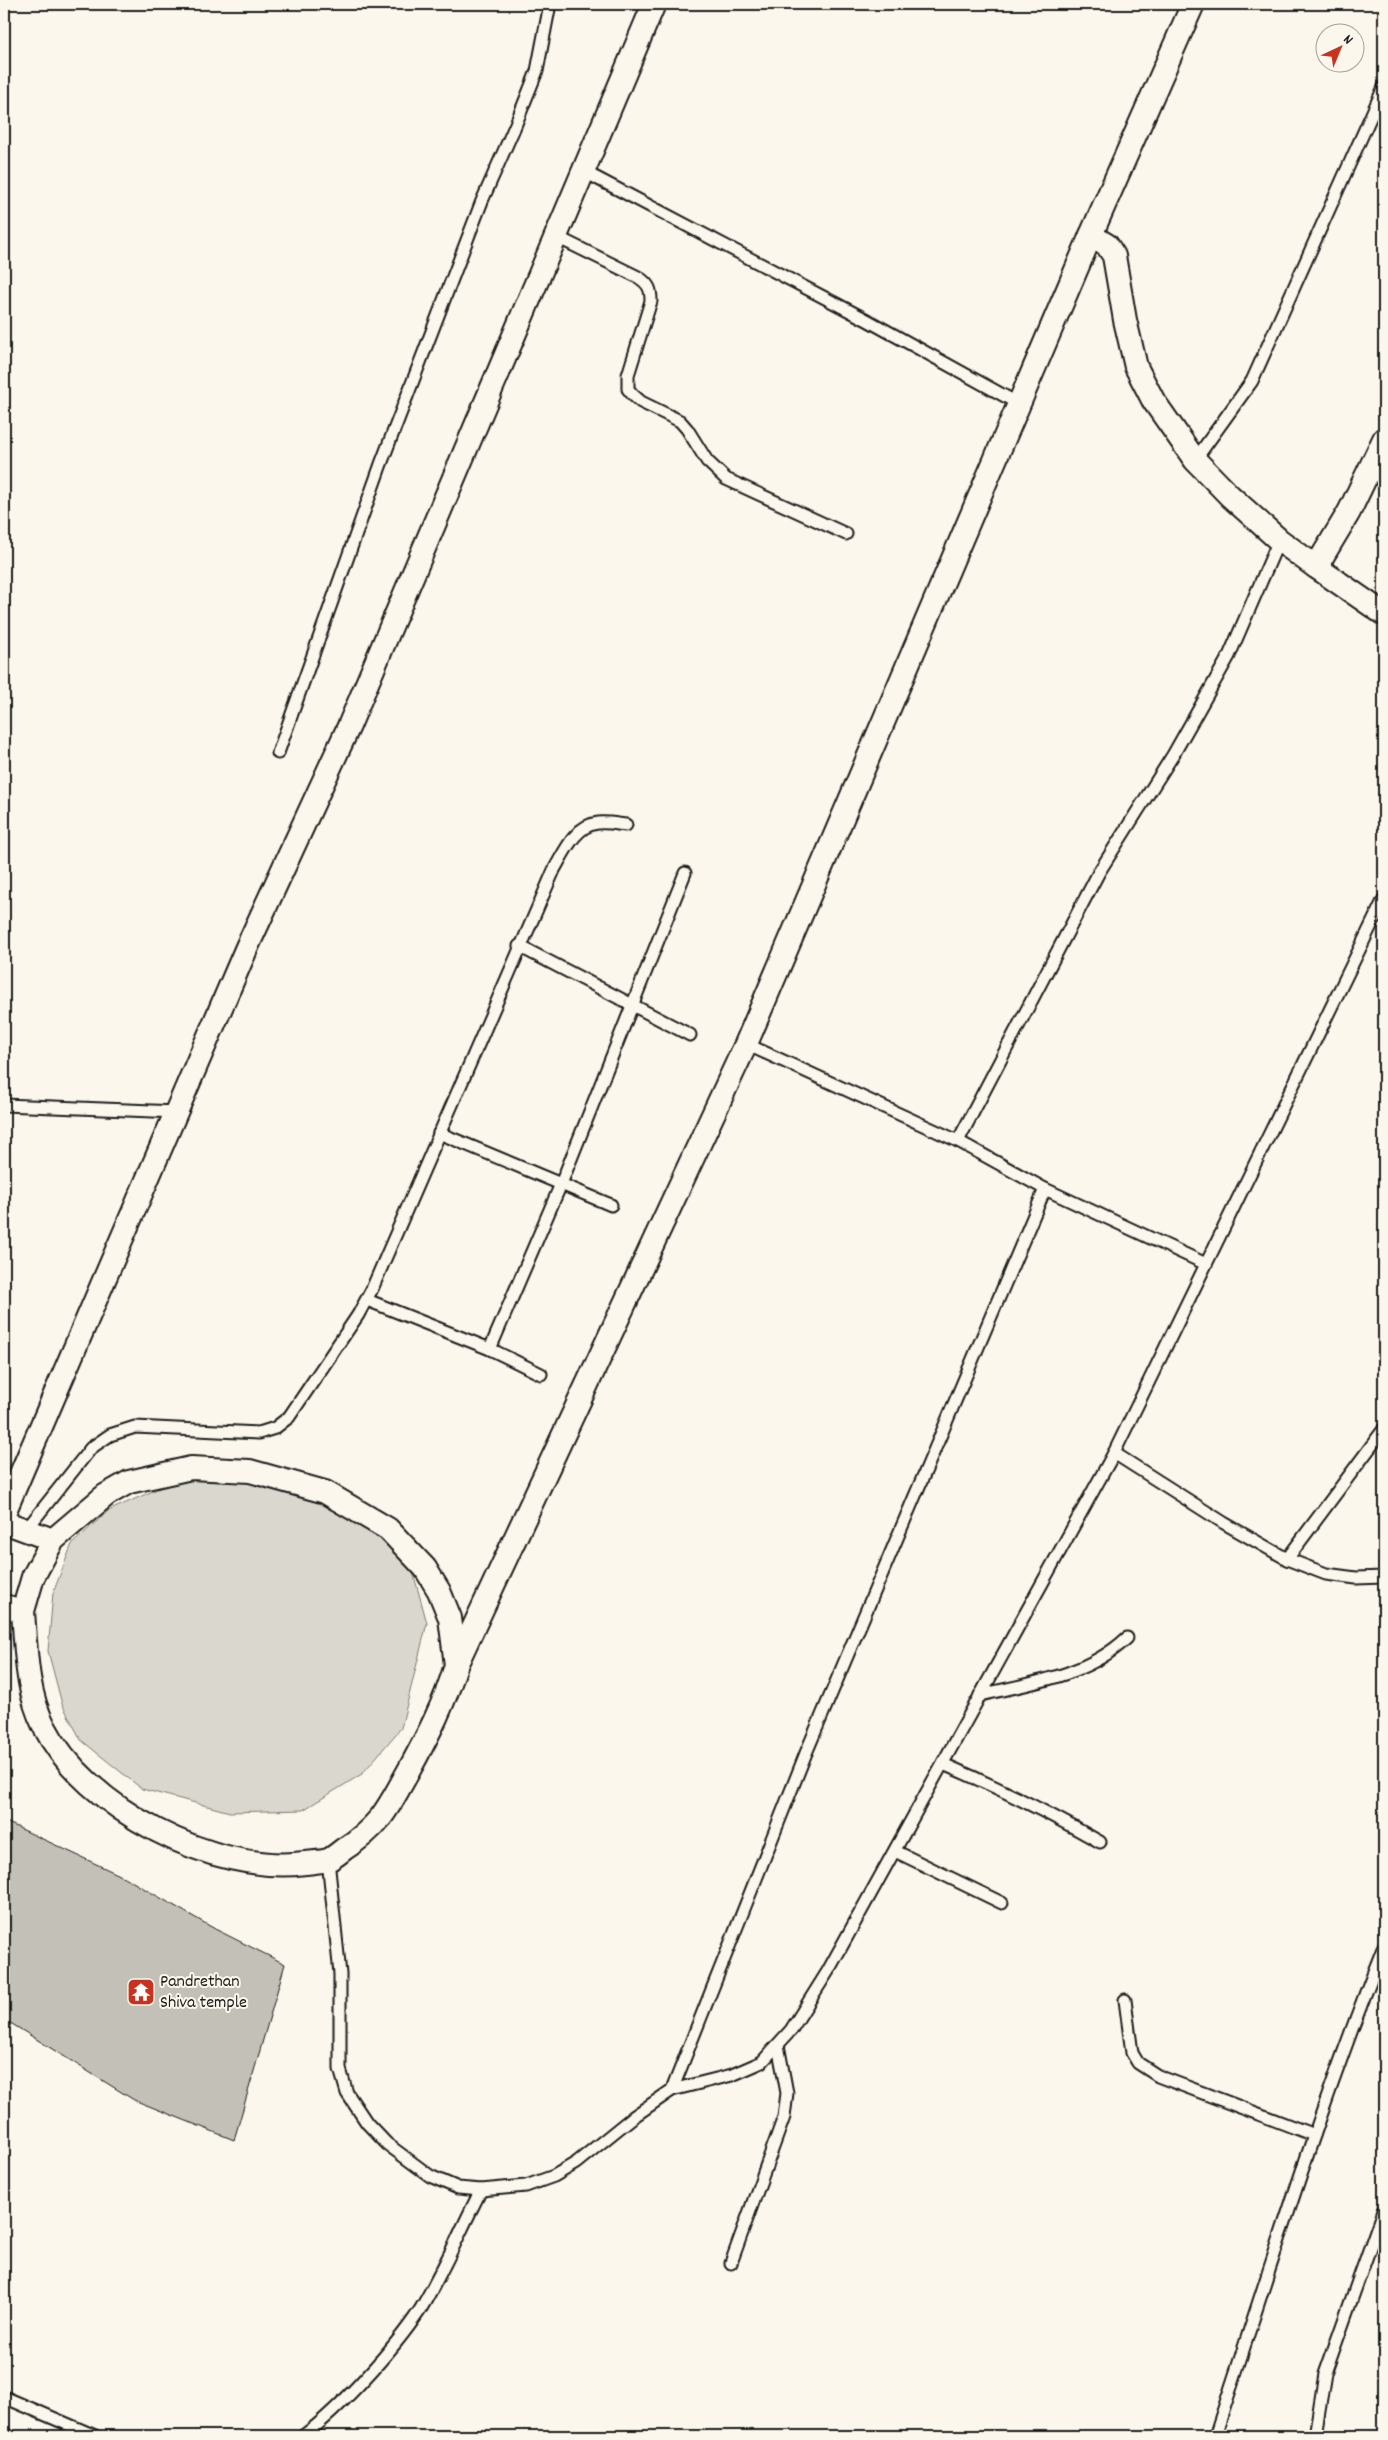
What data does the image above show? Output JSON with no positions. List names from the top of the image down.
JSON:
{
  "places": {
    "temple": ["Pandrethan Shiva temple"]
  },
  "north": "top right"
}
